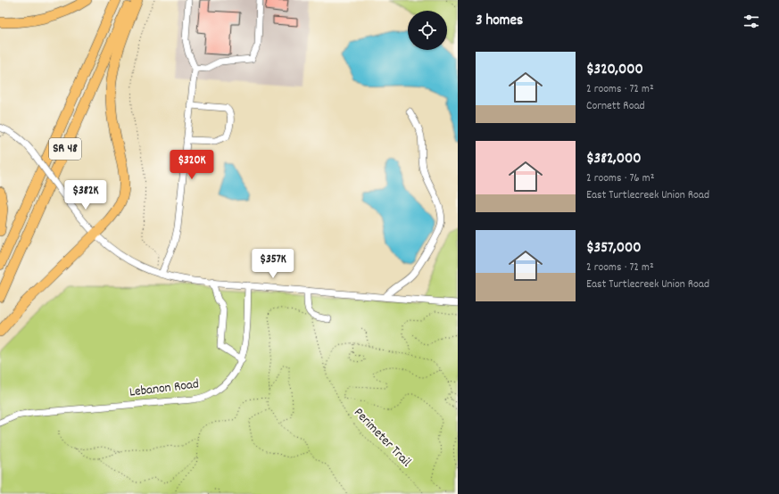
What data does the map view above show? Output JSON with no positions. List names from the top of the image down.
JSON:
{
  "streets": {
    "highway": ["SR 48"],
    "street": ["Lebanon Road"],
    "path": ["Perimeter Trail"]
  },
  "page": {
    "heading": "3 homes",
    "list": [
      {
        "name": "$320,000",
        "note": "2 rooms · 72 m² · Cornett Road"
      },
      {
        "name": "$382,000",
        "note": "2 rooms · 76 m² · East Turtlecreek Union Road"
      },
      {
        "name": "$357,000",
        "note": "2 rooms · 72 m² · East Turtlecreek Union Road"
      }
    ],
    "price": ["$320K", "$382K", "$357K"]
  }
}
